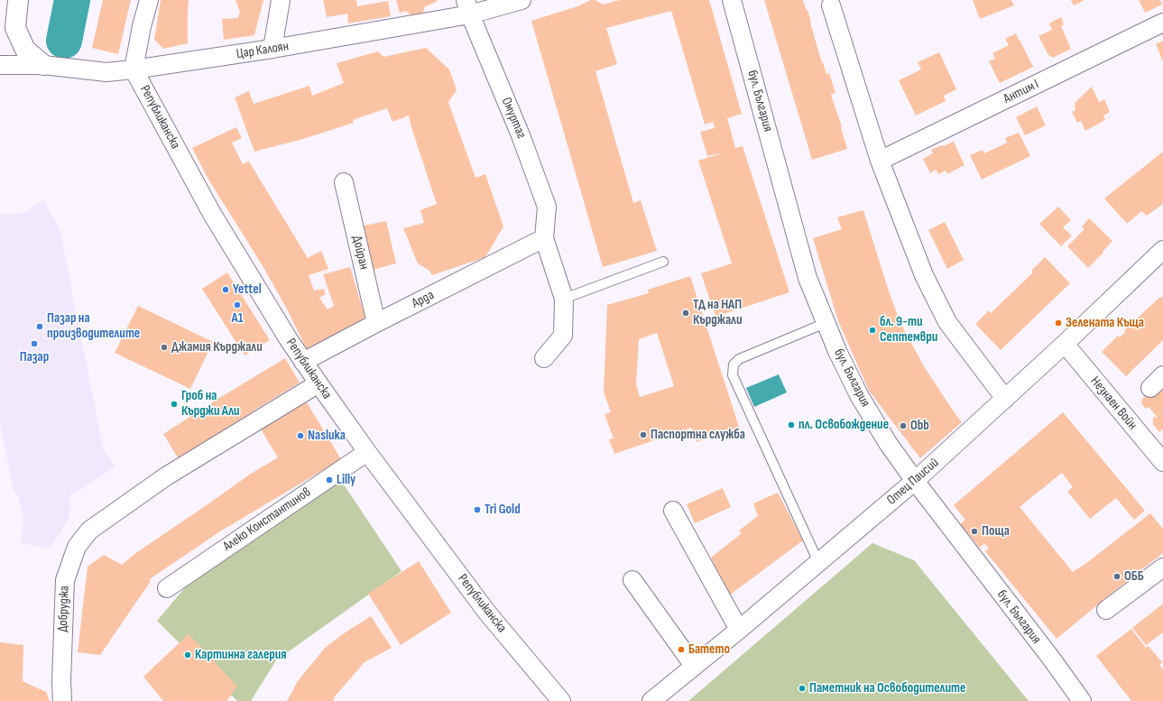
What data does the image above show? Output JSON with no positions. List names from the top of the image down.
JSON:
{
  "streets": {
    "street": [
      "Цар Калоян",
      "Антим I",
      "бул. България",
      "Републиканска",
      "Омуртаг",
      "Дойран",
      "Арда",
      "Незнаен Войн",
      "Отец Паисий",
      "Алеко Константинов",
      "Добруджа"
    ]
  },
  "crossings": [
    ["Цар Калоян", "Републиканска"],
    ["Цар Калоян", "Омуртаг"],
    ["бул. България", "Отец Паисий"],
    ["Републиканска", "Арда"],
    ["Републиканска", "Алеко Константинов"],
    ["Републиканска", "Добруджа"],
    ["Омуртаг", "Арда"],
    ["Дойран", "Арда"],
    ["Незнаен Войн", "Отец Паисий"]
  ],
  "places": [
    "Yettel",
    "A1",
    "ТД на НАП Кърджали",
    "Зелената Къща",
    "Пазар на производителите",
    "бл. 9-ти Септември",
    "Пазар",
    "Джамия Кърджали",
    "Гроб на Кърджи Али",
    "пл. Освобождение",
    "Obb",
    "Паспортна служба",
    "Nasluka",
    "Lilly",
    "Tri Gold",
    "Поща",
    "ОББ",
    "Батето",
    "Картинна галерия",
    "Паметник на Освободителите"
  ]
}
